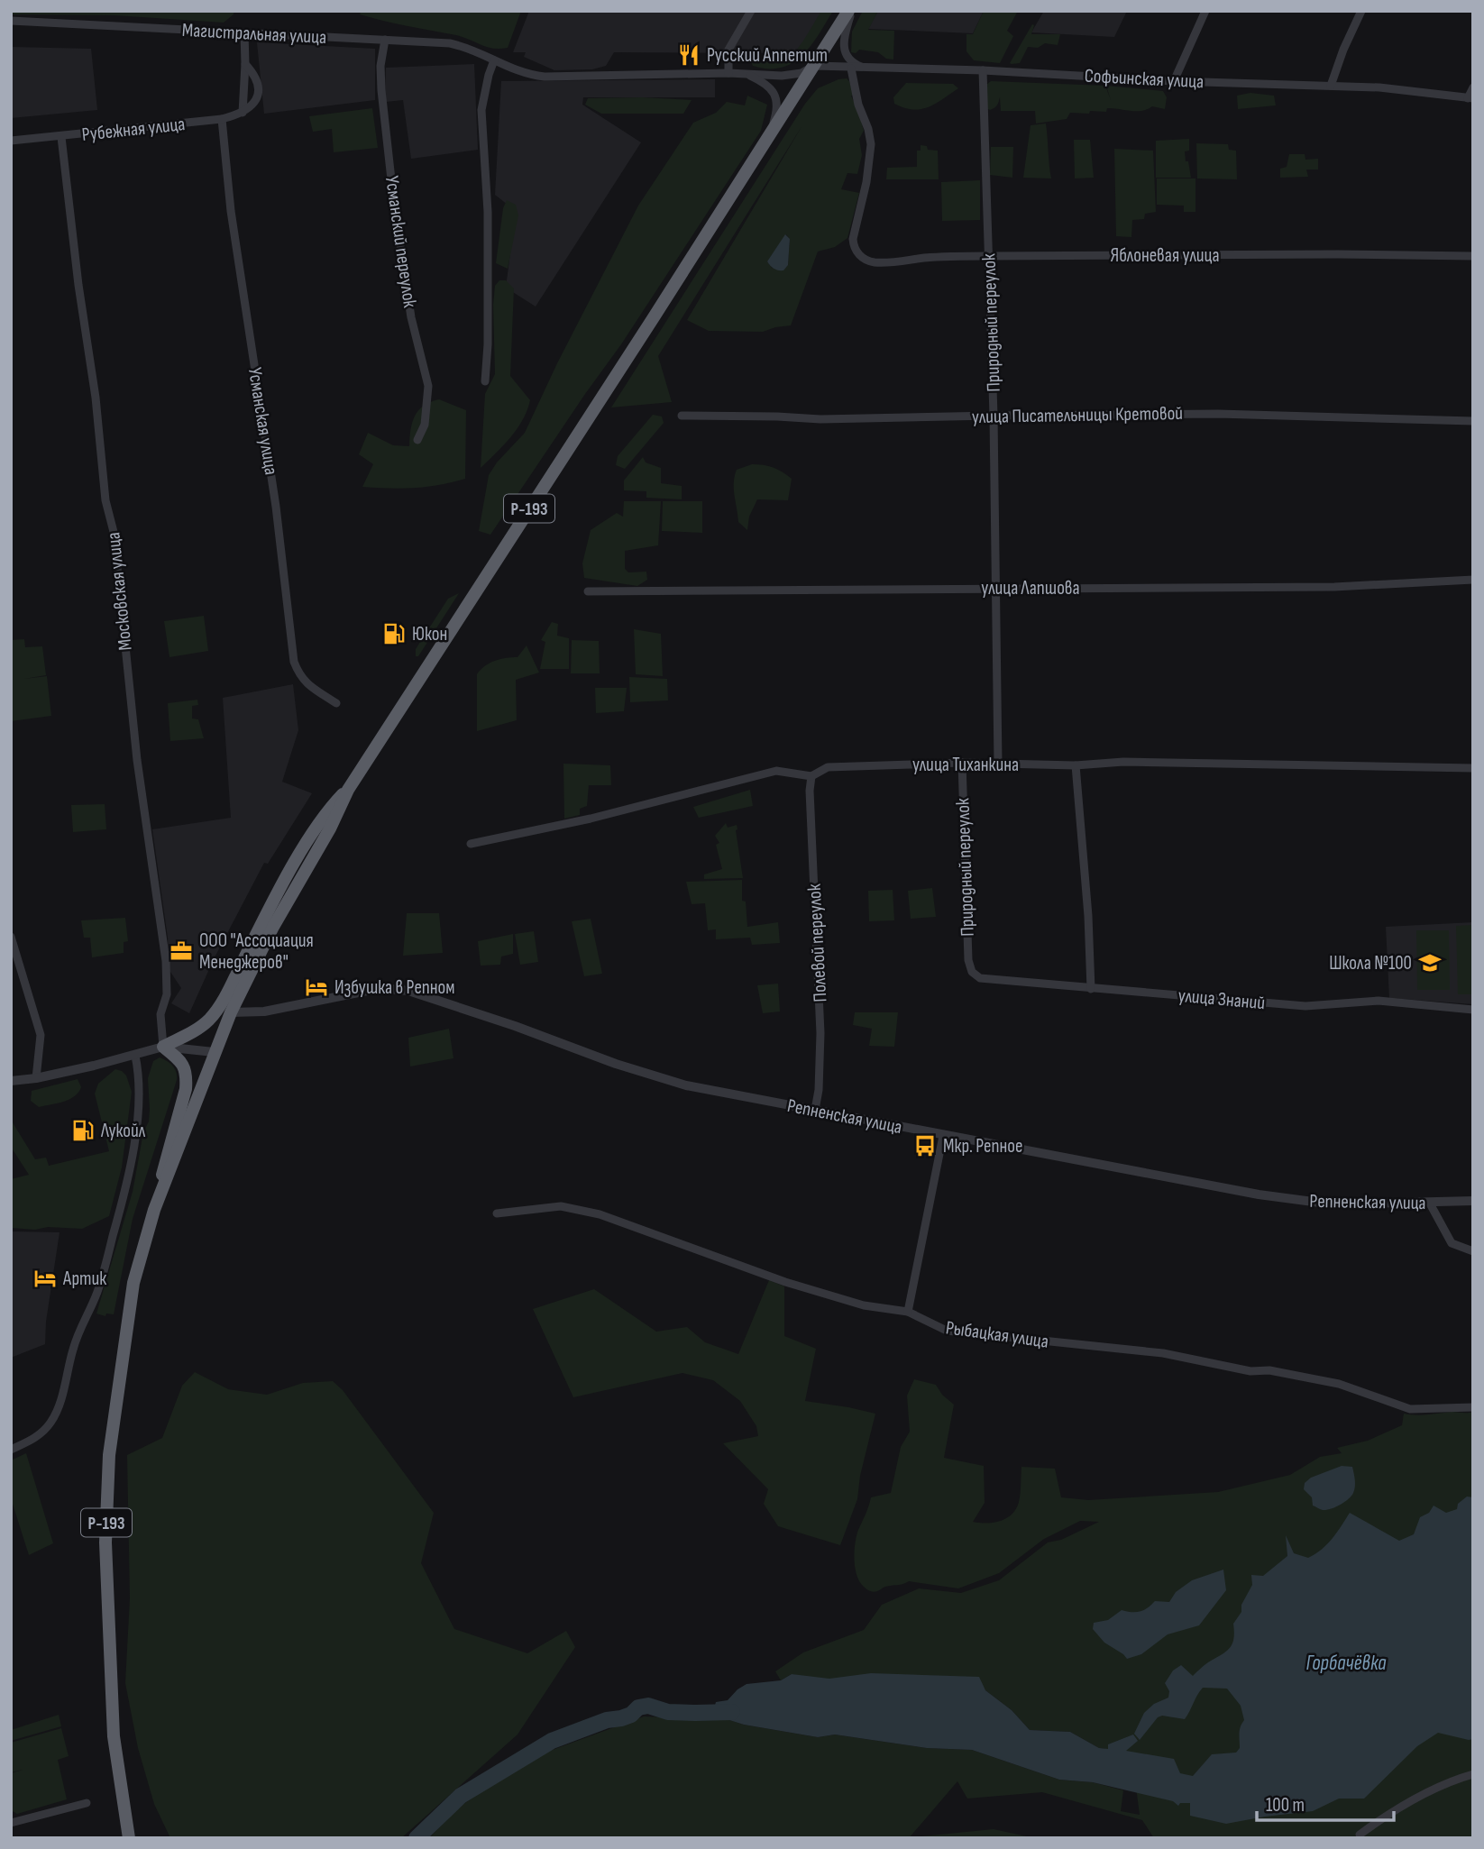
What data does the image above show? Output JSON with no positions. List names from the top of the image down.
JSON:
{
  "streets": {
    "highway": ["Р-193"],
    "street": [
      "Магистральная улица",
      "Софьинская улица",
      "Рубежная улица",
      "Усманский переулок",
      "Яблоневая улица",
      "Природный переулок",
      "улица Писательницы Кретовой",
      "Усманская улица",
      "улица Лапшова",
      "Московская улица",
      "улица Тиханкина",
      "Полевой переулок",
      "улица Знаний",
      "Репненская улица",
      "Рыбацкая улица"
    ]
  },
  "crossings": [
    ["Магистральная улица", "Софьинская улица"],
    ["Магистральная улица", "Усманский переулок"],
    ["Софьинская улица", "Яблоневая улица"],
    ["Софьинская улица", "Природный переулок"],
    ["Софьинская улица", "Р-193"],
    ["Рубежная улица", "Усманская улица"],
    ["Рубежная улица", "Московская улица"],
    ["Яблоневая улица", "Природный переулок"],
    ["Природный переулок", "улица Писательницы Кретовой"],
    ["Природный переулок", "улица Лапшова"],
    ["Природный переулок", "улица Тиханкина"],
    ["Природный переулок", "улица Знаний"],
    ["Р-193", "Репненская улица"],
    ["улица Тиханкина", "Полевой переулок"],
    ["Полевой переулок", "Репненская улица"]
  ],
  "water": ["Горбачёвка"],
  "places": {
    "restaurant": ["Русский Аппетит"],
    "fuel station": ["Юкон", "Лукойл"],
    "office": ["ООО \"Ассоциация Менеджеров\""],
    "school or university": ["Школа №100"],
    "hotel": ["Избушка в Репном", "Артик"],
    "bus stop": ["Мкр. Репное"]
  },
  "scale_bar": "100 m"
}
